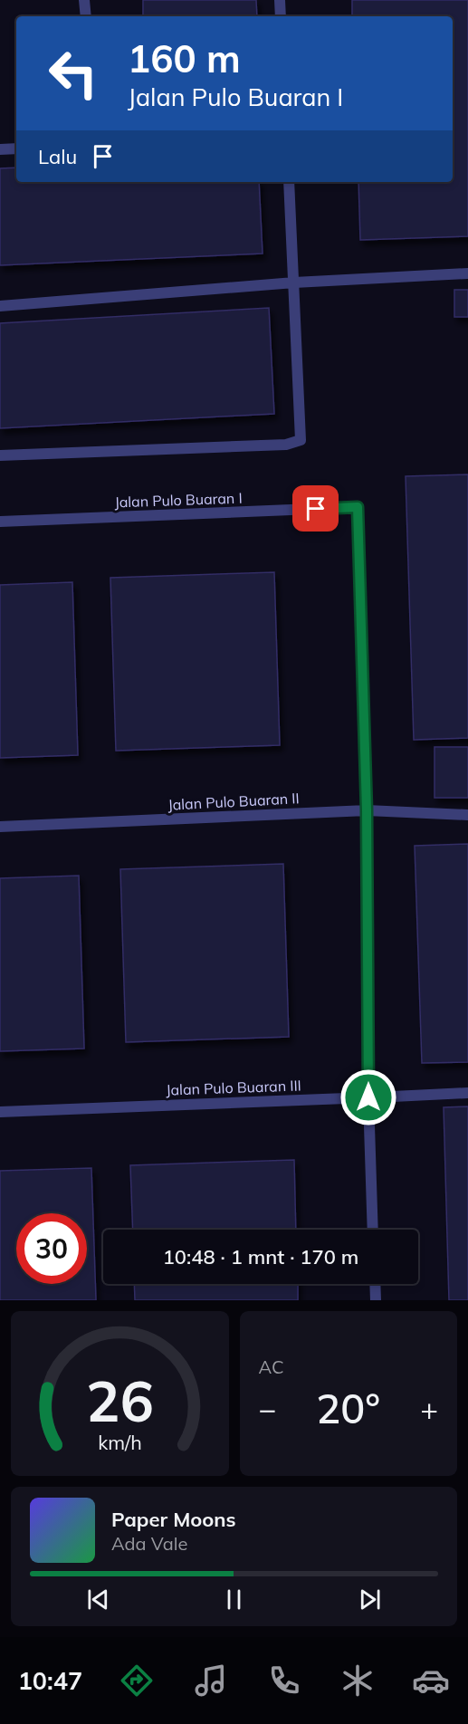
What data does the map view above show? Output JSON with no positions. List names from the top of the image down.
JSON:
{
  "streets": {
    "street": ["Jalan Pulo Buaran I", "Jalan Pulo Buaran II", "Jalan Pulo Buaran III"]
  },
  "crossings": [
    ["Jalan Pulo Buaran I", "Jalan Pulo Buaran II"]
  ],
  "page": {
    "turn": ["160 m", "Jalan Pulo Buaran I"],
    "then": "Lalu",
    "limit": "30",
    "trip": "10:48 · 1 mnt · 170 m",
    "tile": "AC",
    "heat": ["−", "20°", "+"],
    "song": ["Paper Moons", "Ada Vale"],
    "tabs": "10:47",
    "gauge": ["26", "km/h"]
  }
}
